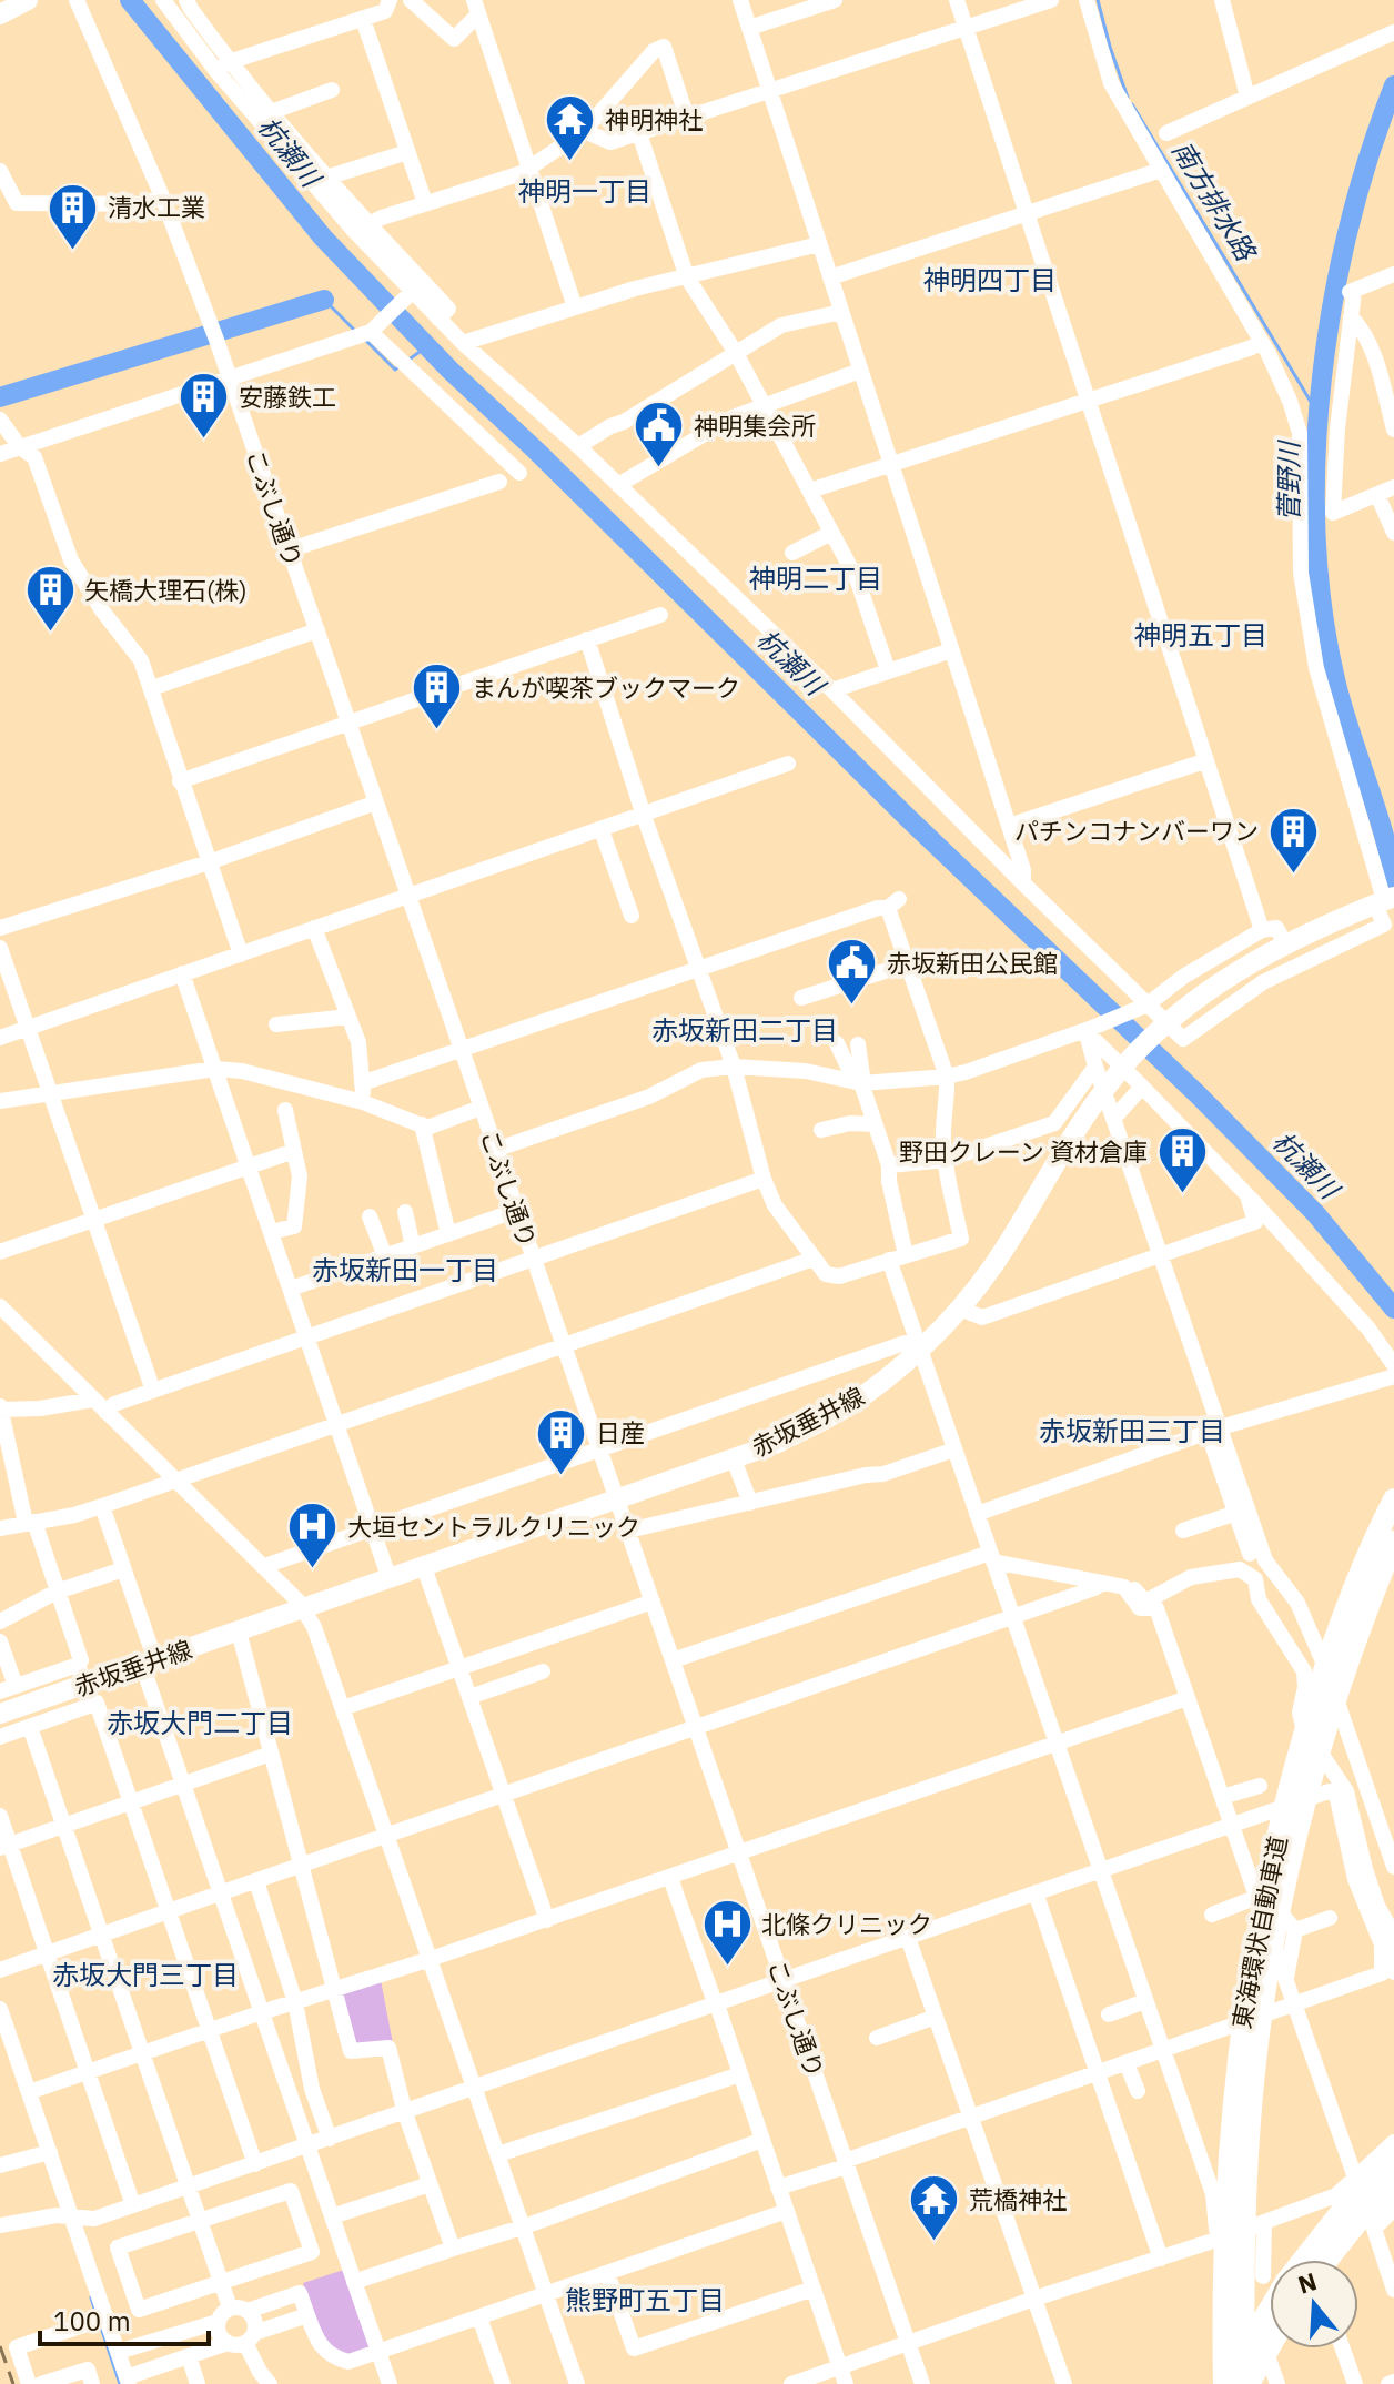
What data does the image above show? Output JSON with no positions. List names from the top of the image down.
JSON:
{
  "streets": {
    "highway": ["東海環状自動車道"],
    "main road": ["赤坂垂井線"],
    "street": ["こぶし通り"]
  },
  "crossings": [
    ["こぶし通り", "赤坂垂井線"]
  ],
  "districts": [
    "神明一丁目",
    "神明四丁目",
    "神明二丁目",
    "神明五丁目",
    "赤坂新田二丁目",
    "赤坂新田一丁目",
    "赤坂新田三丁目",
    "赤坂大門二丁目",
    "赤坂大門三丁目",
    "熊野町五丁目"
  ],
  "water": ["杭瀬川", "南方排水路", "菅野川"],
  "places": {
    "temple": ["神明神社", "荒橋神社"],
    "building": [
      "清水工業",
      "安藤鉄工",
      "矢橋大理石(株)",
      "まんが喫茶ブックマーク",
      "パチンコナンバーワン",
      "野田クレーン 資材倉庫",
      "日産"
    ],
    "public building": ["神明集会所", "赤坂新田公民館"],
    "hospital": ["大垣セントラルクリニック", "北條クリニック"]
  },
  "scale_bar": "100 m",
  "north": "top"
}
